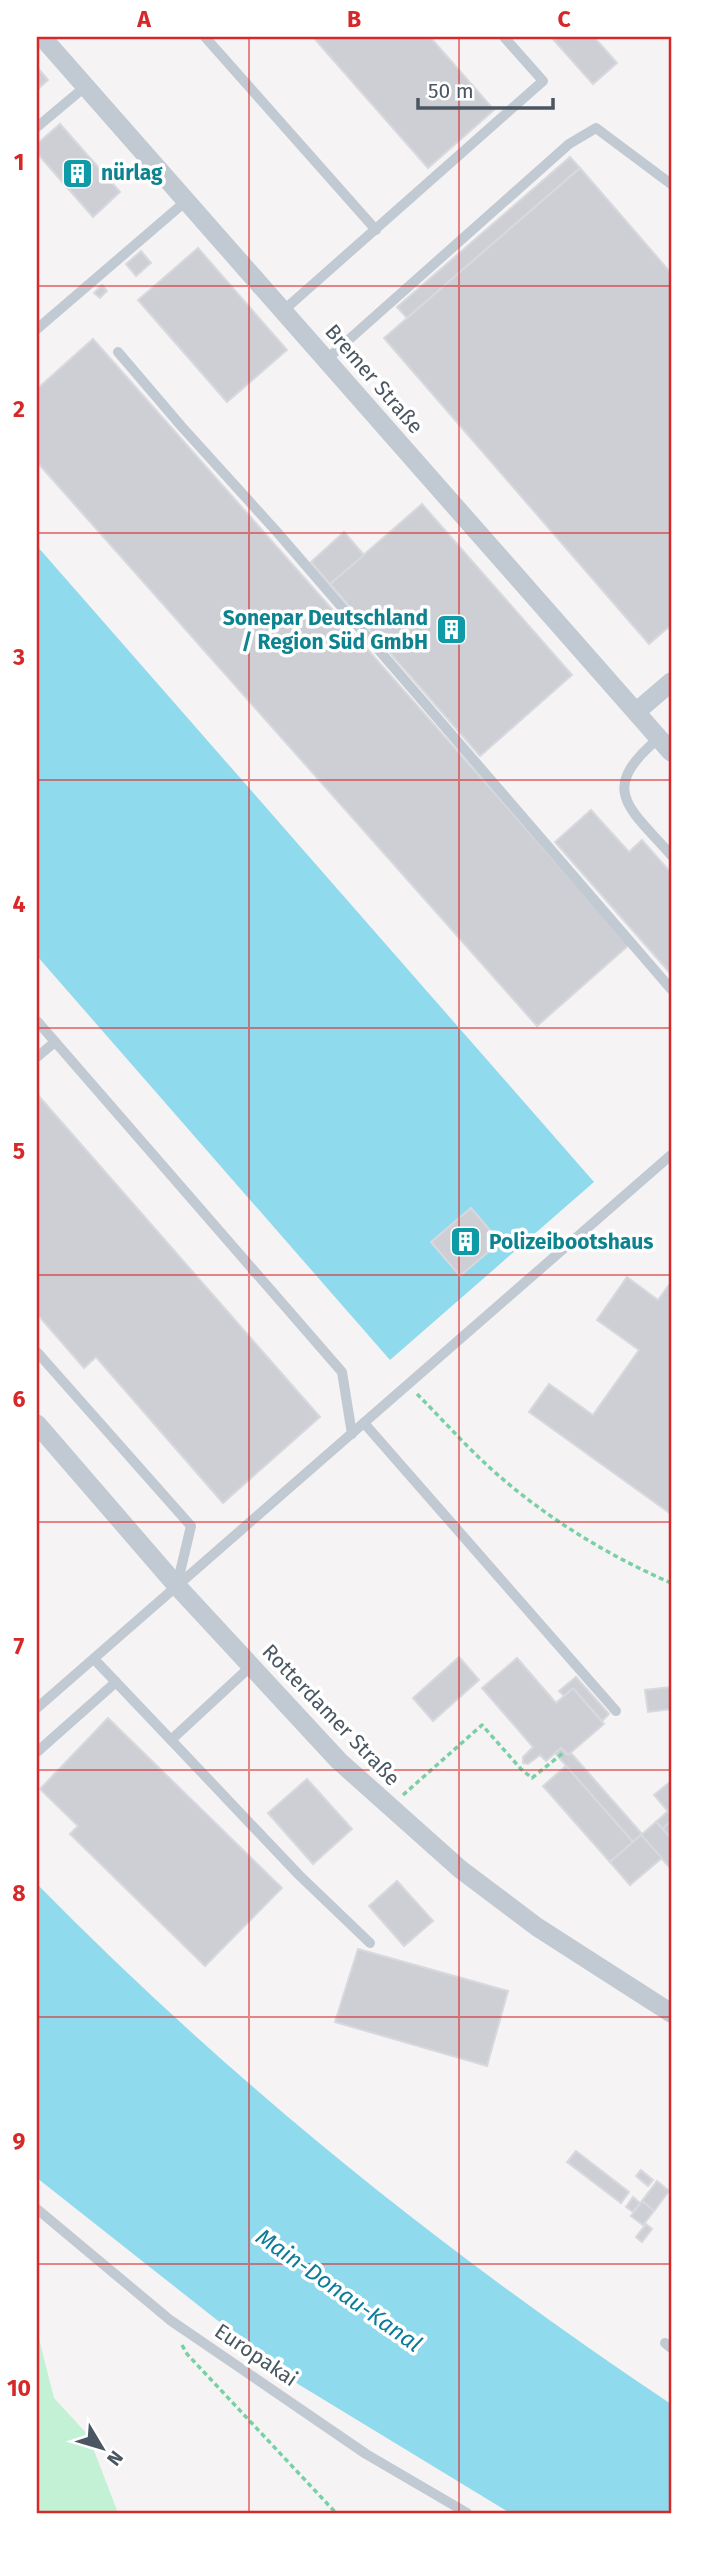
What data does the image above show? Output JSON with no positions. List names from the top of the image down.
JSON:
{
  "streets": {
    "street": ["Bremer Straße", "Rotterdamer Straße"],
    "lane": ["Europakai"]
  },
  "water": ["Main-Donau-Kanal"],
  "places": {
    "building": ["nürlag", "Sonepar Deutschland / Region Süd GmbH", "Polizeibootshaus"]
  },
  "scale_bar": "50 m",
  "north": "bottom right",
  "grid": {
    "columns": ["A", "B", "C"],
    "rows": [
      "1",
      "2",
      "3",
      "4",
      "5",
      "6",
      "7",
      "8",
      "9",
      "10"
    ]
  }
}
